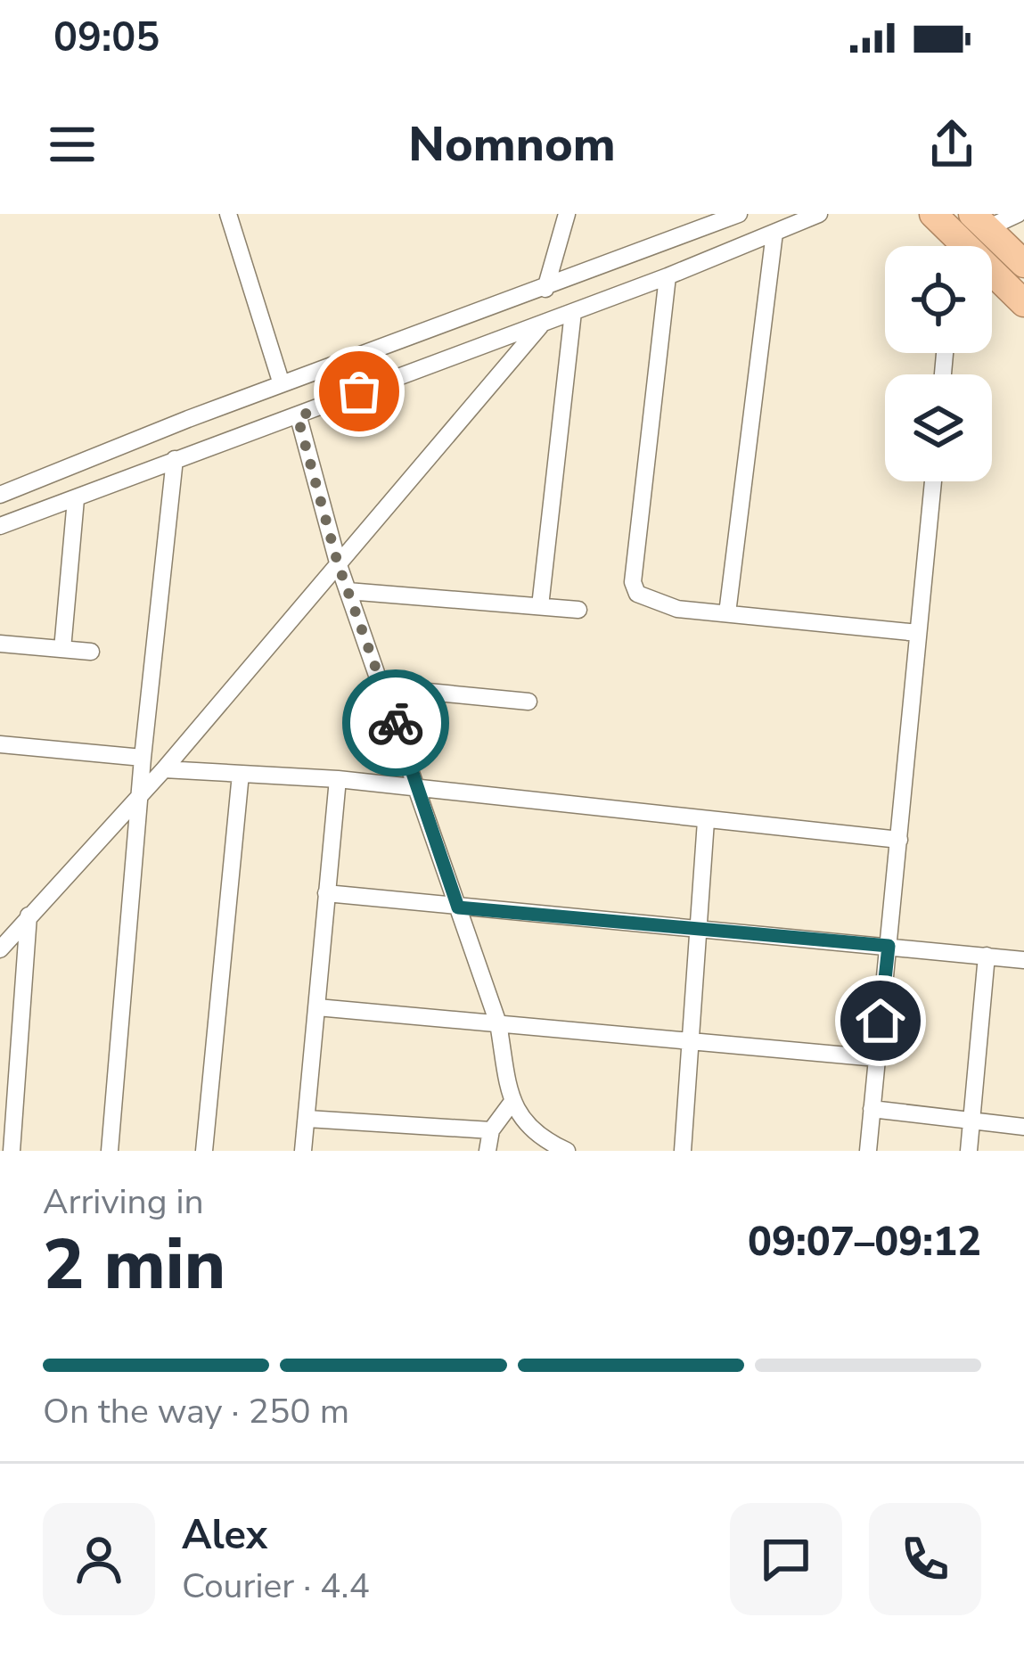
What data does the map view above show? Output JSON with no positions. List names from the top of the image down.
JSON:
{
  "page": {
    "status": "09:05",
    "header": "Nomnom",
    "heading": ["2 min", "Arriving in", "09:07–09:12"],
    "panel": ["Alex", "Courier · 4.4"],
    "bar": "On the way · 250 m"
  }
}
